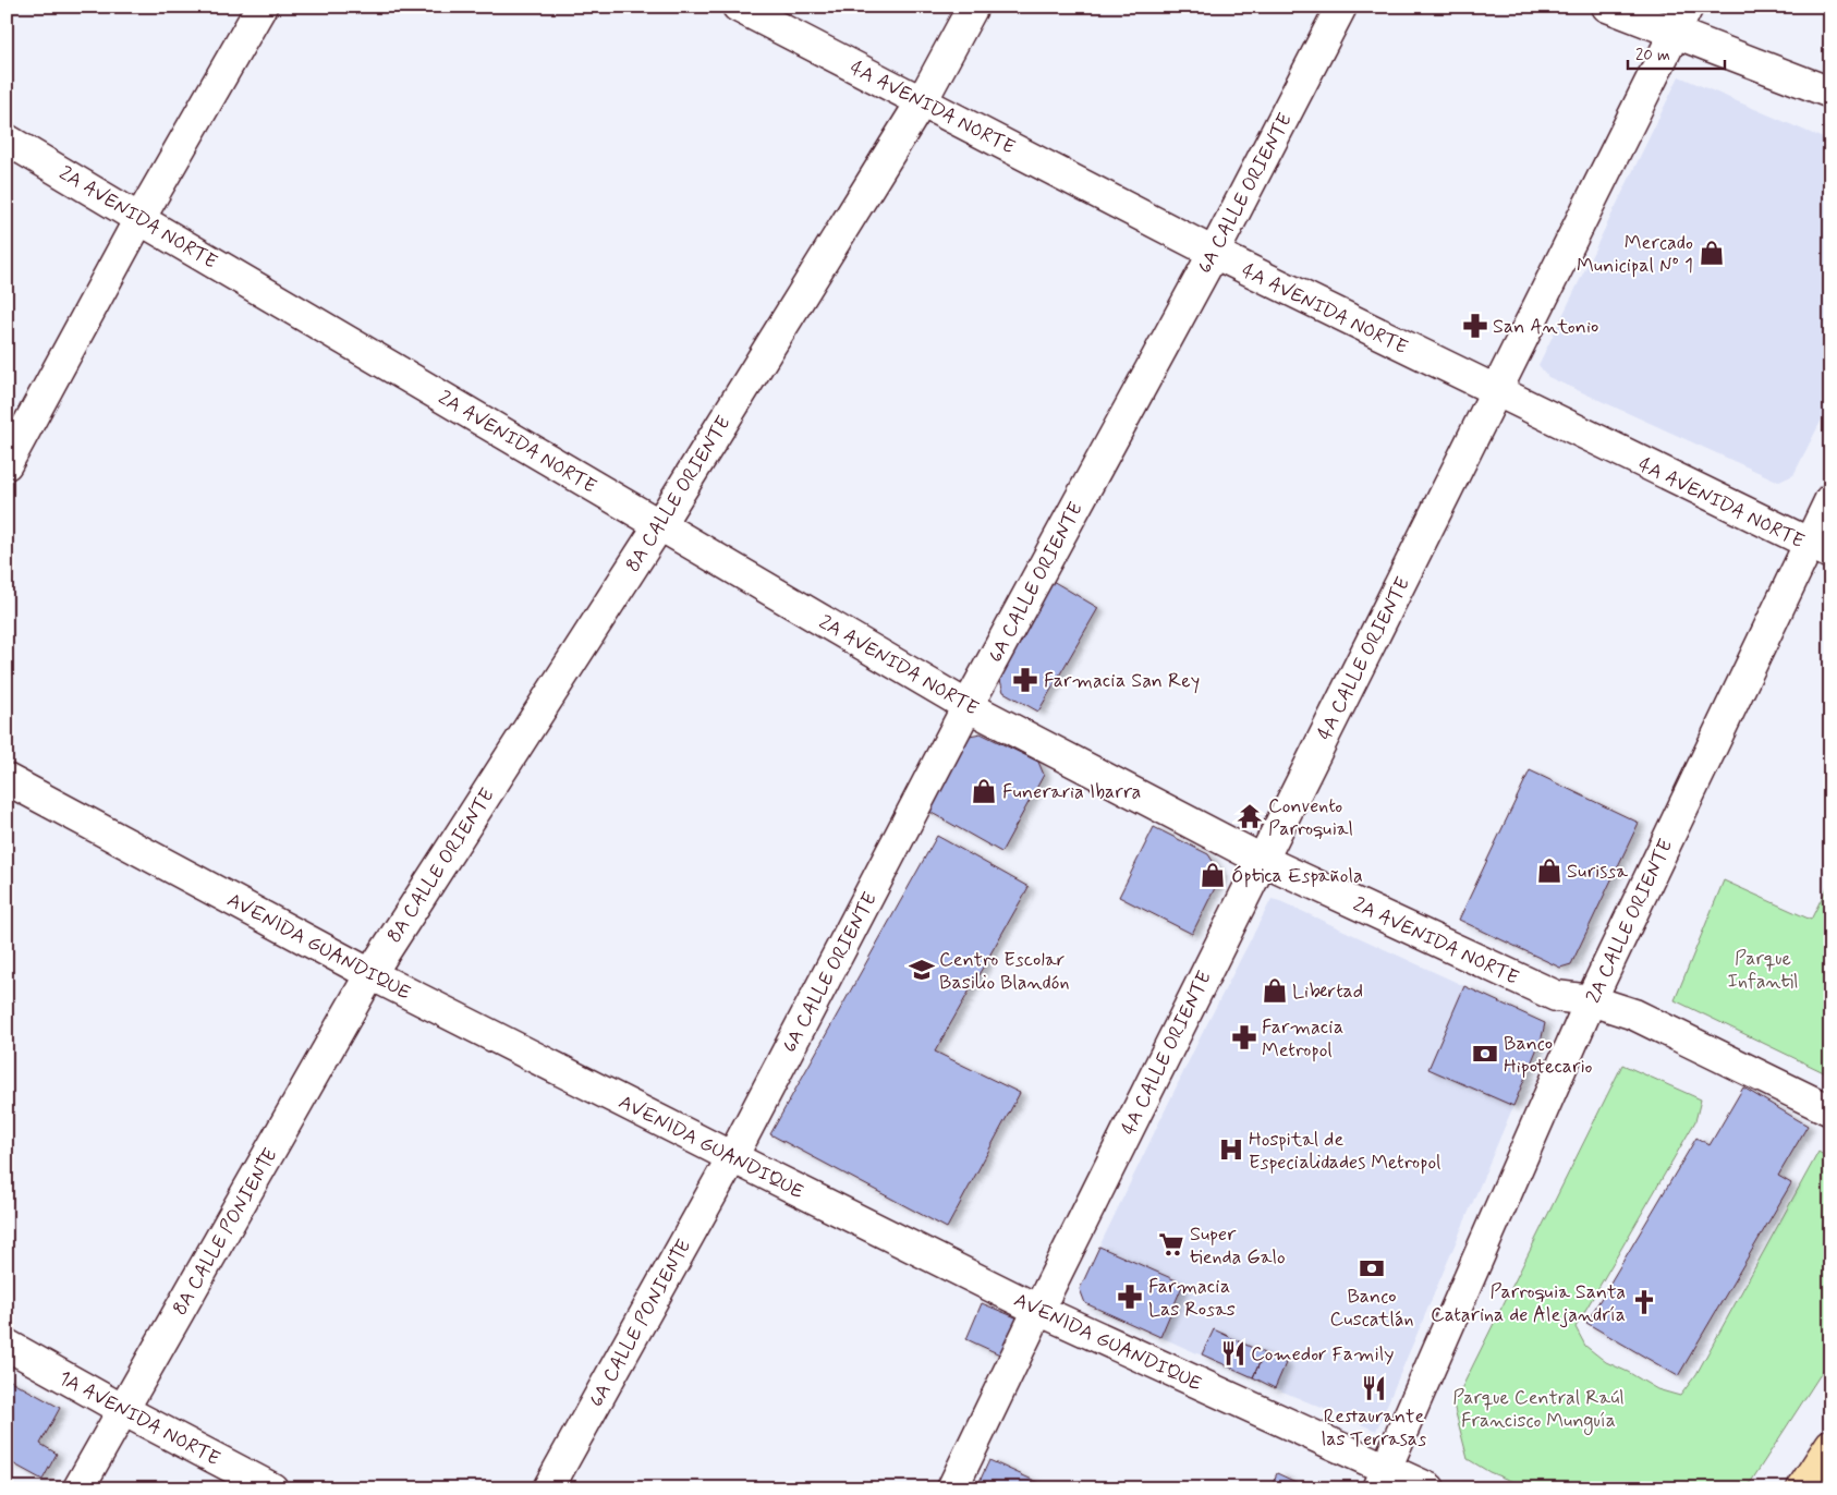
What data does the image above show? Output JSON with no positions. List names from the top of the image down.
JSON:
{
  "streets": {
    "street": [
      "4A AVENIDA NORTE",
      "6A CALLE ORIENTE",
      "2A AVENIDA NORTE",
      "8A CALLE ORIENTE",
      "4A CALLE ORIENTE",
      "2A CALLE ORIENTE",
      "AVENIDA GUANDIQUE",
      "8A CALLE PONIENTE",
      "6A CALLE PONIENTE",
      "1A AVENIDA NORTE"
    ]
  },
  "crossings": [
    ["4A AVENIDA NORTE", "6A CALLE ORIENTE"],
    ["4A AVENIDA NORTE", "8A CALLE ORIENTE"],
    ["4A AVENIDA NORTE", "4A CALLE ORIENTE"],
    ["4A AVENIDA NORTE", "2A CALLE ORIENTE"],
    ["6A CALLE ORIENTE", "2A AVENIDA NORTE"],
    ["6A CALLE ORIENTE", "AVENIDA GUANDIQUE"],
    ["6A CALLE ORIENTE", "6A CALLE PONIENTE"],
    ["2A AVENIDA NORTE", "8A CALLE ORIENTE"],
    ["2A AVENIDA NORTE", "4A CALLE ORIENTE"],
    ["2A AVENIDA NORTE", "2A CALLE ORIENTE"],
    ["8A CALLE ORIENTE", "AVENIDA GUANDIQUE"],
    ["8A CALLE ORIENTE", "8A CALLE PONIENTE"],
    ["4A CALLE ORIENTE", "AVENIDA GUANDIQUE"],
    ["2A CALLE ORIENTE", "AVENIDA GUANDIQUE"],
    ["AVENIDA GUANDIQUE", "8A CALLE PONIENTE"],
    ["AVENIDA GUANDIQUE", "6A CALLE PONIENTE"],
    ["8A CALLE PONIENTE", "1A AVENIDA NORTE"]
  ],
  "parks": ["Parque Infantil", "Parque Central Raúl Francisco Munguía"],
  "places": {
    "shop": [
      "Mercado Municipal Nº 1",
      "Funeraria Ibarra",
      "Surissa",
      "Óptica Española",
      "Libertad"
    ],
    "pharmacy": [
      "San Antonio",
      "Farmacia San Rey",
      "Farmacia Metropol",
      "Farmacia Las Rosas"
    ],
    "temple": ["Convento Parroquial"],
    "school or university": ["Centro Escolar Basilio Blandón"],
    "bank": ["Banco Hipotecario", "Banco Cuscatlán"],
    "hospital": ["Hospital de Especialidades Metropol"],
    "supermarket": ["Super tienda Galo"],
    "church": ["Parroquia Santa Catarina de Alejandría"],
    "restaurant": ["Comedor Family", "Restaurante las Terrasas"]
  },
  "scale_bar": "20 m"
}
